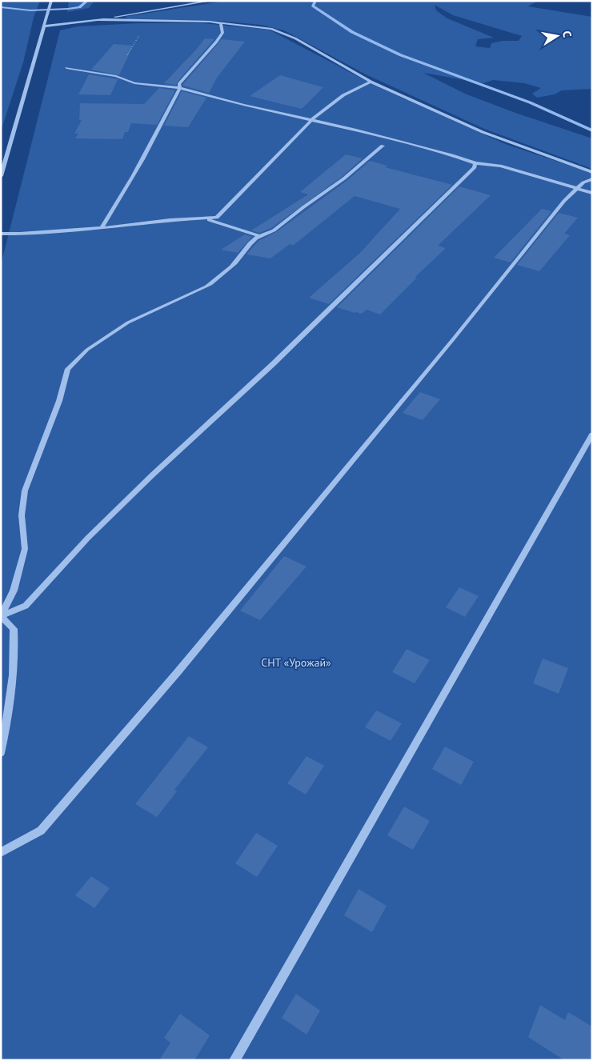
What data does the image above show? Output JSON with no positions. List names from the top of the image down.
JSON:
{
  "parks": ["СНТ «Урожай»"],
  "north": "right"
}
